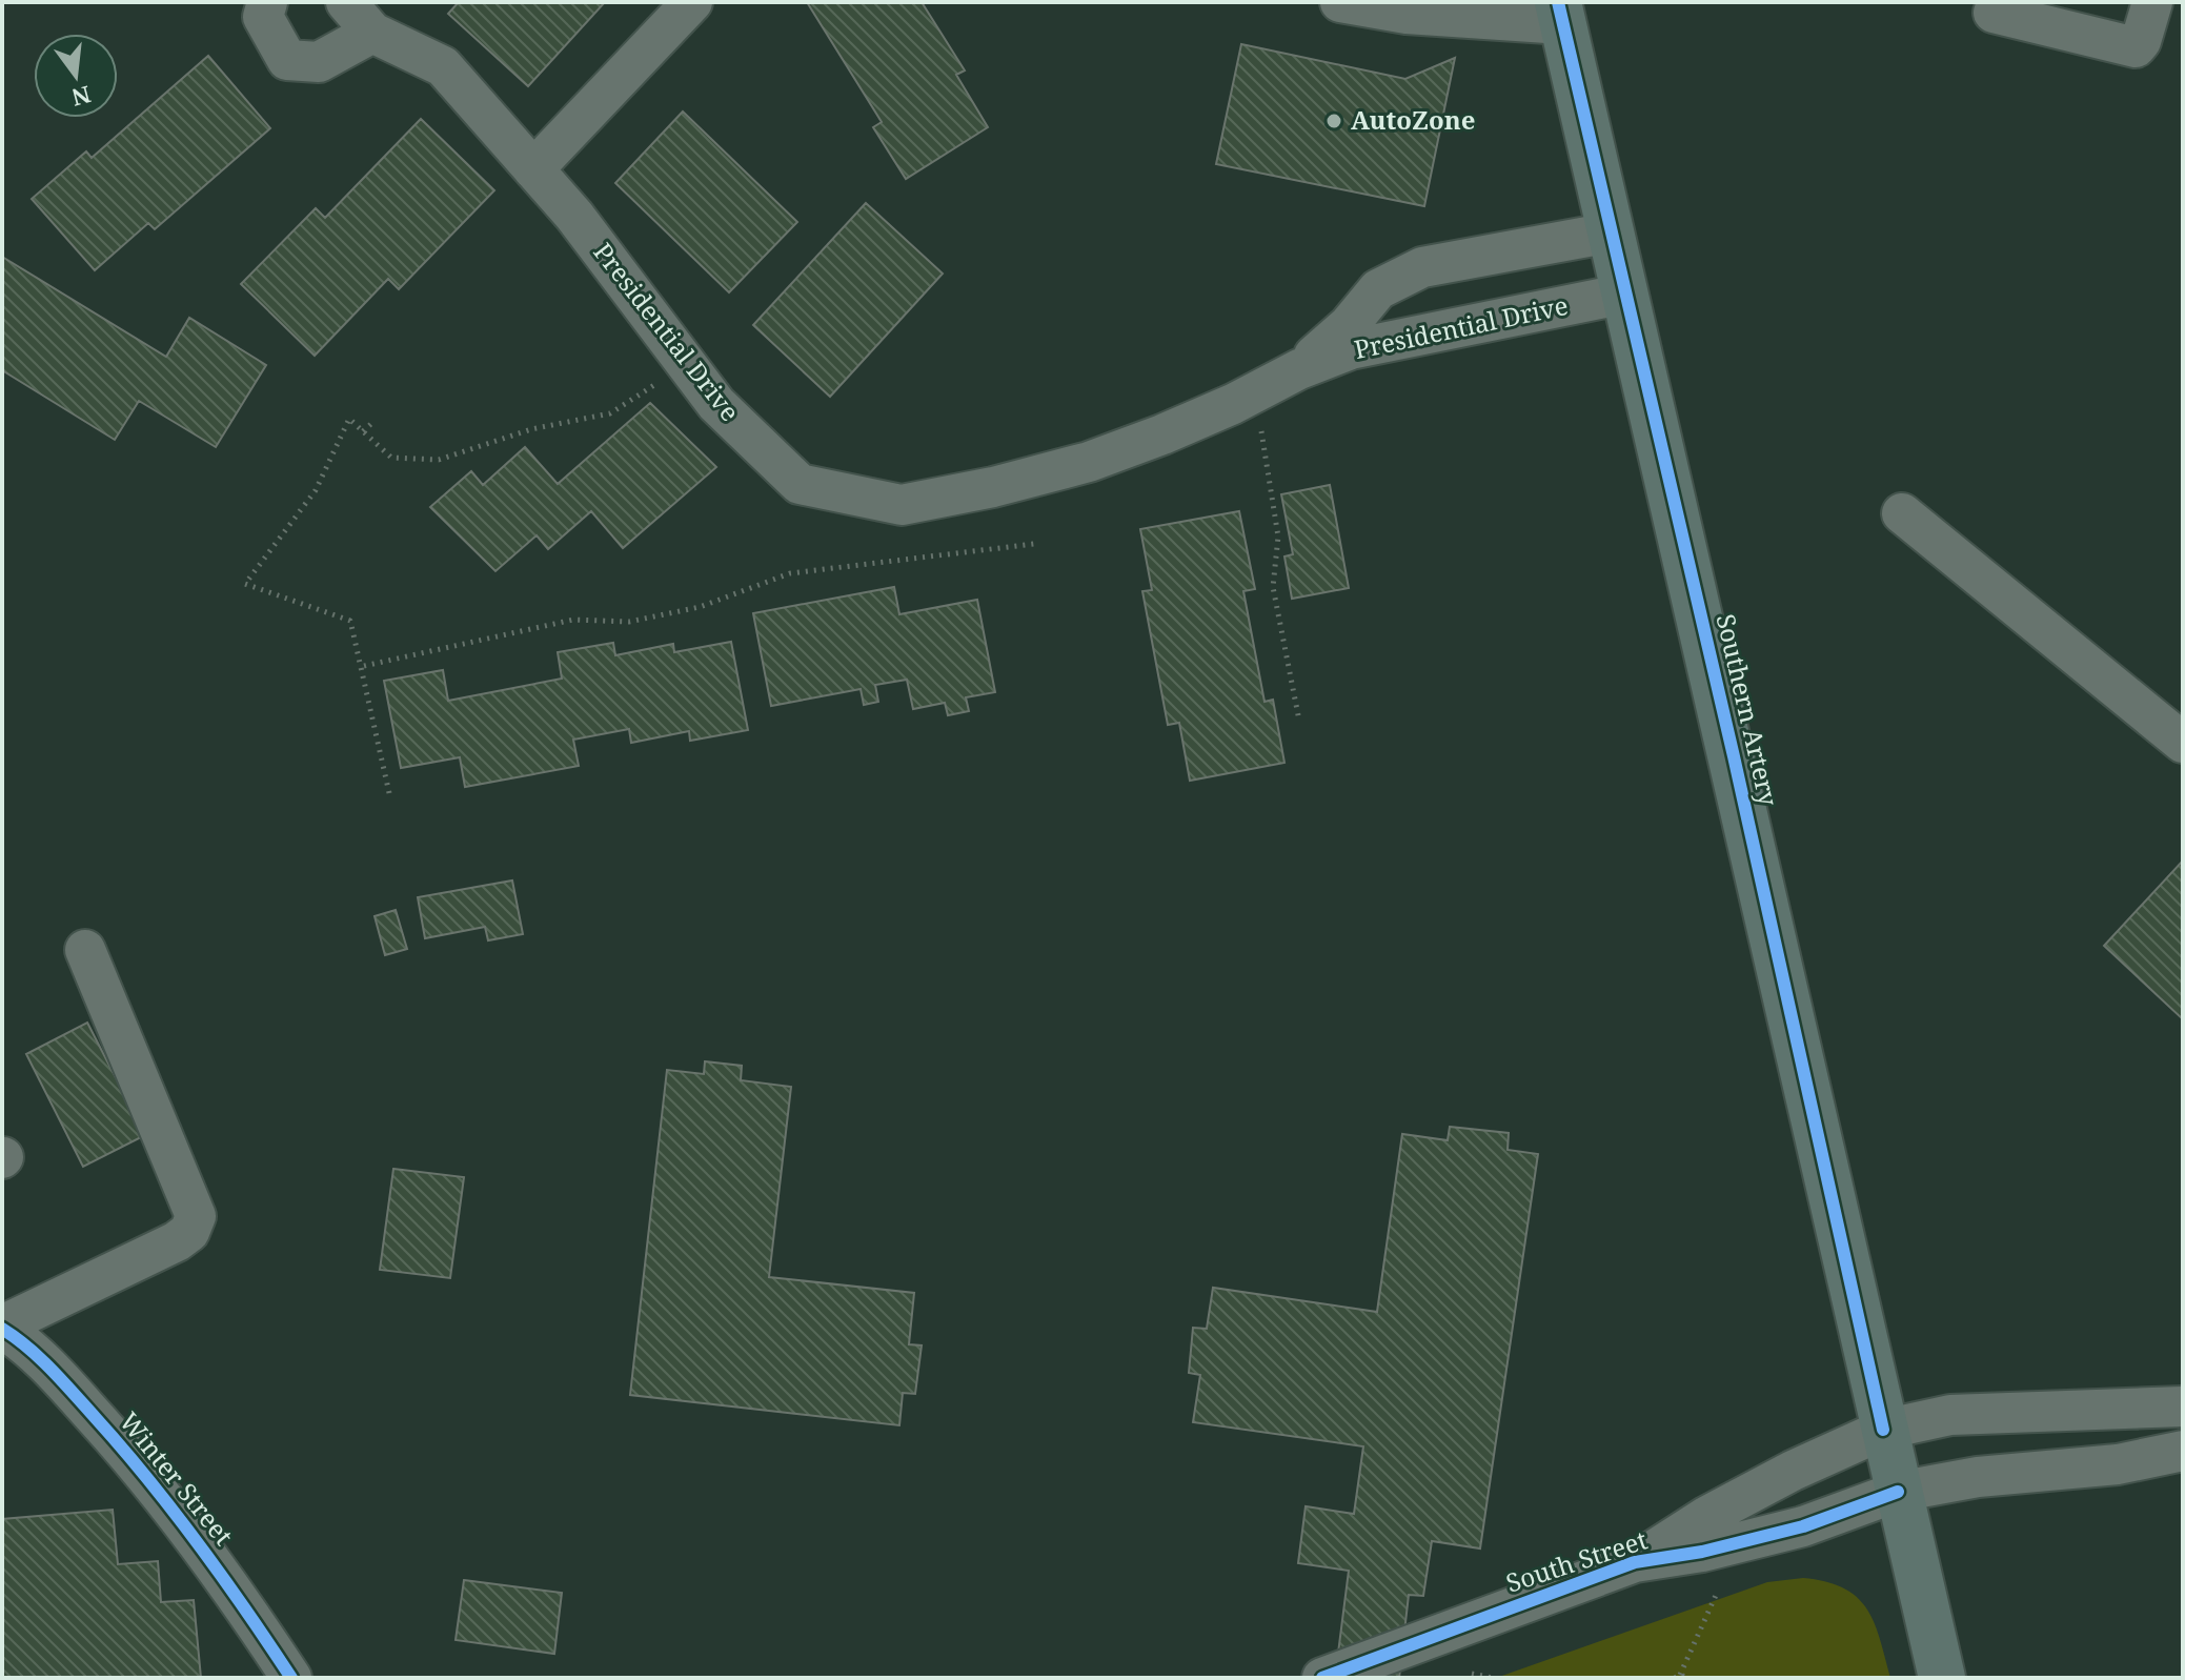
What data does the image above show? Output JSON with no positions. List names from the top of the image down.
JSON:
{
  "streets": {
    "main road": ["Southern Artery"],
    "street": ["Presidential Drive", "Winter Street", "South Street"]
  },
  "crossings": [
    ["Presidential Drive", "Southern Artery"],
    ["Southern Artery", "South Street"]
  ],
  "places": ["AutoZone"],
  "north": "bottom"
}
